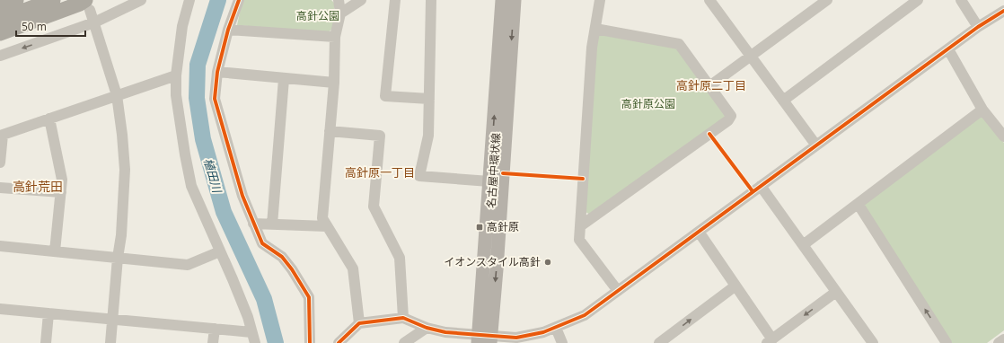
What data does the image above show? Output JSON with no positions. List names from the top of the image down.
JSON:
{
  "streets": {
    "main road": ["名古屋中環状線"]
  },
  "districts": ["高針原二丁目", "高針原一丁目", "高針荒田"],
  "water": ["植田川"],
  "parks": ["高針公園", "高針原公園"],
  "places": {
    "transit": ["高針原"],
    "other": ["イオンスタイル高針"]
  },
  "scale_bar": "50 m"
}
